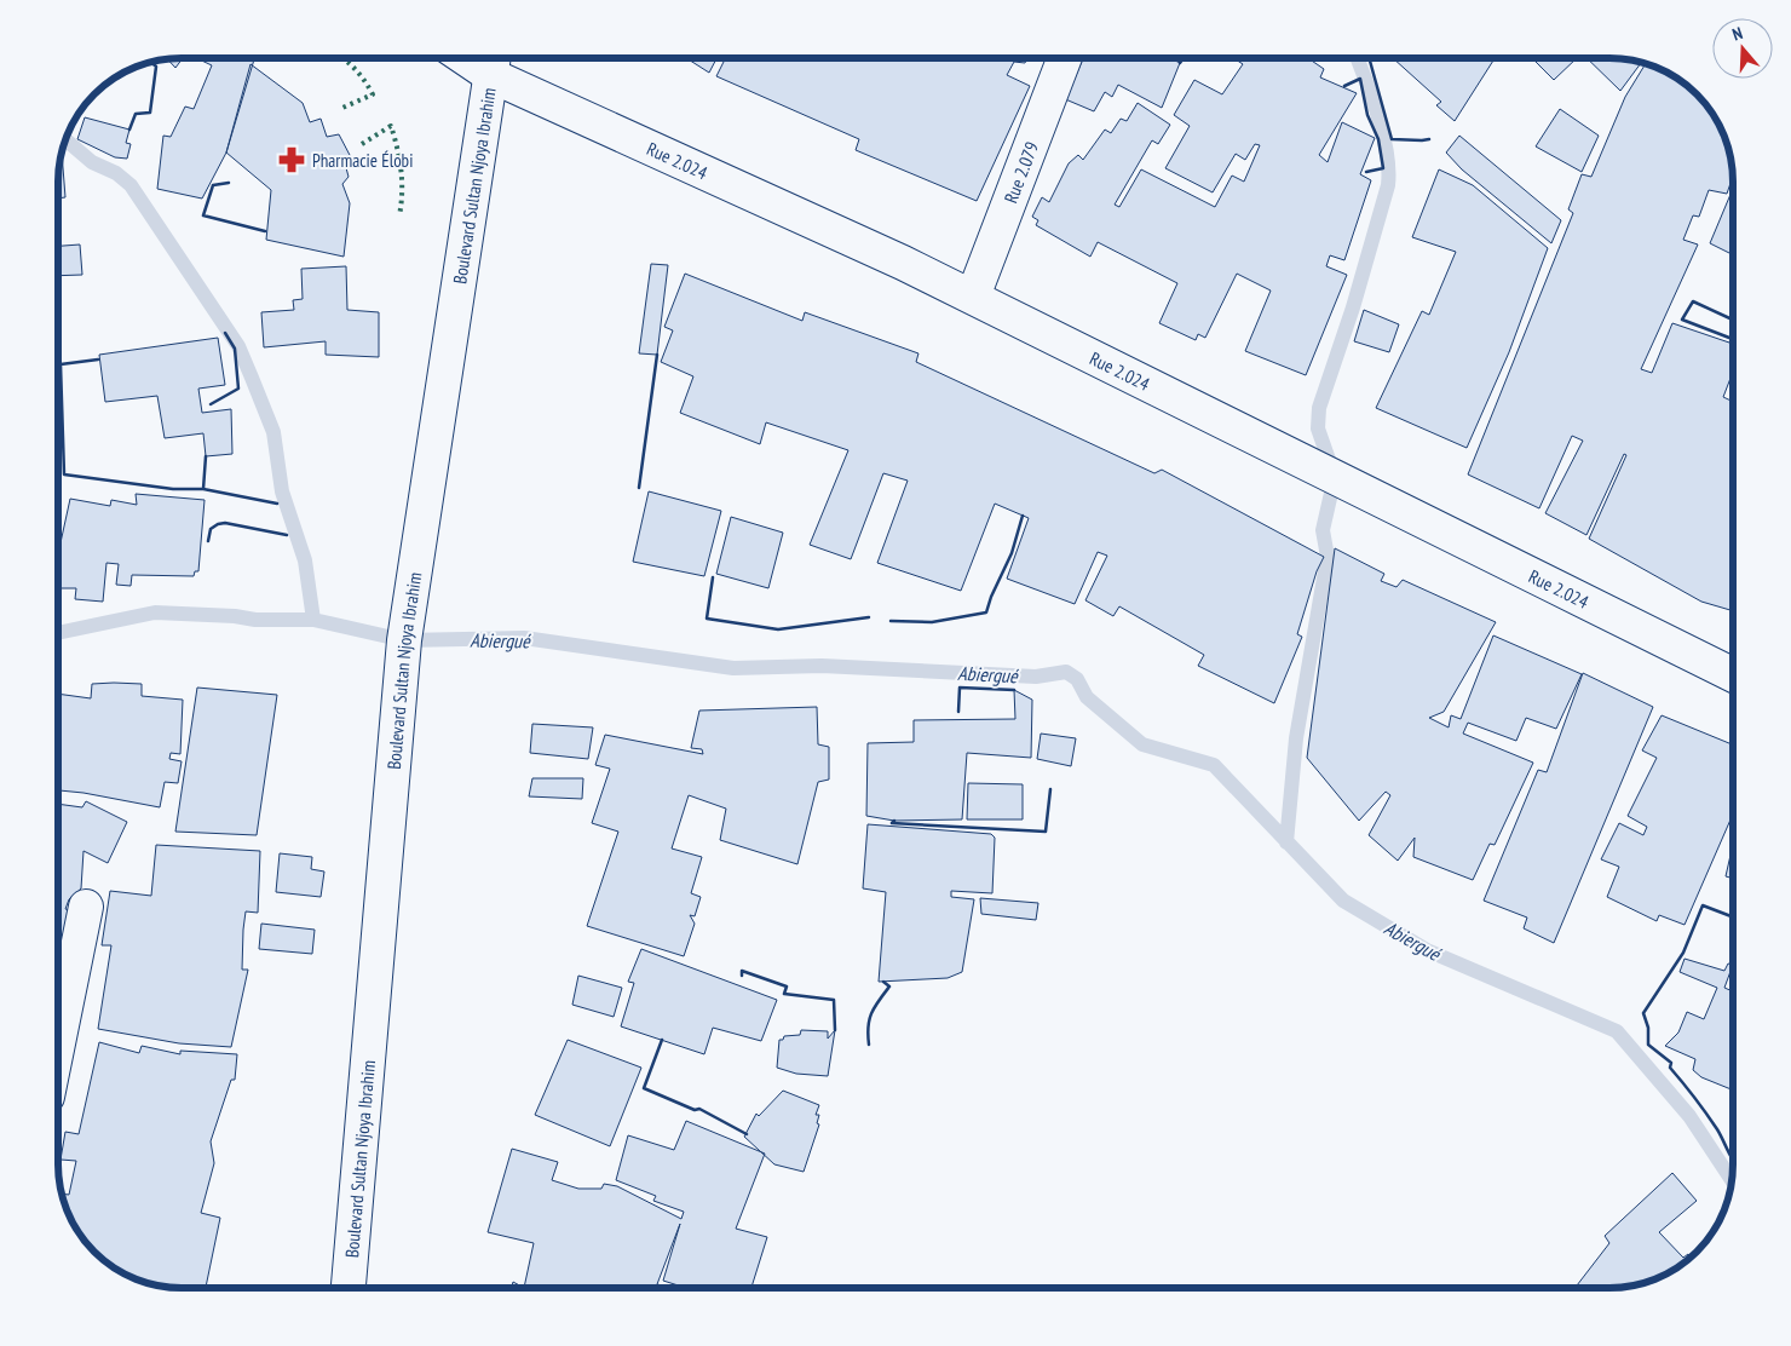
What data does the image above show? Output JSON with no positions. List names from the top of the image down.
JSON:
{
  "streets": {
    "street": ["Rue 2.024", "Rue 2.079", "Boulevard Sultan Njoya Ibrahim"]
  },
  "crossings": [
    ["Rue 2.024", "Rue 2.079"],
    ["Rue 2.024", "Boulevard Sultan Njoya Ibrahim"]
  ],
  "water": ["Abiergué"],
  "places": {
    "pharmacy": ["Pharmacie Élobi"]
  },
  "north": "top"
}
